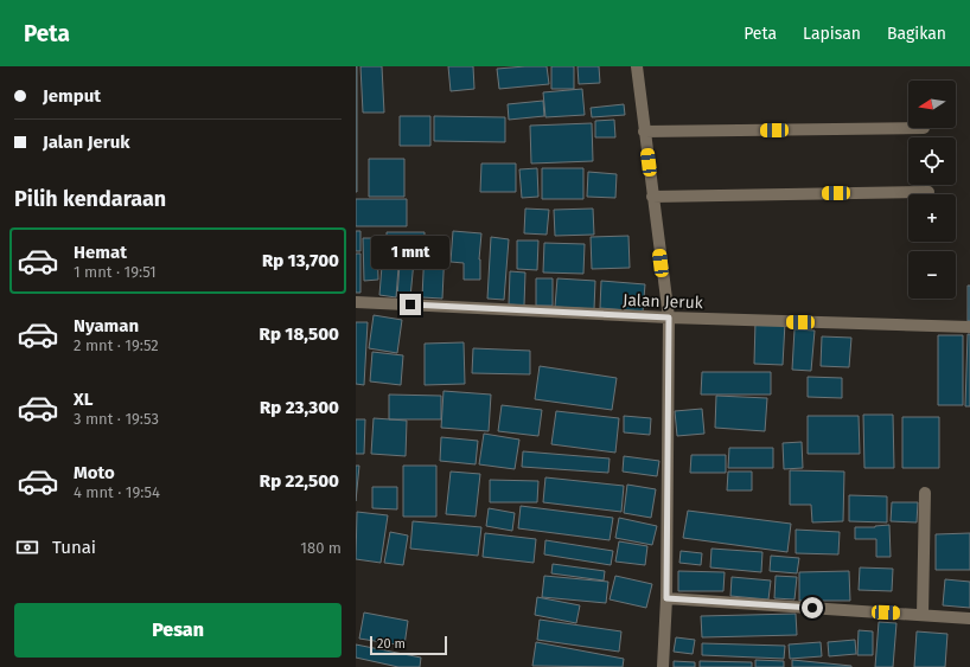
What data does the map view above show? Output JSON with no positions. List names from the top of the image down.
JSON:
{
  "streets": {
    "street": ["Jalan Jeruk"]
  },
  "scale_bar": "20 m",
  "north": "left",
  "page": {
    "header": "Peta",
    "nav": ["Peta", "Lapisan", "Bagikan"],
    "banner": ["Jemput", "Jalan Jeruk"],
    "map_buttons": ["+", "−"],
    "heading": "Pilih kendaraan",
    "list": [
      {
        "name": "Hemat",
        "note": "1 mnt · 19:51",
        "value": "Rp 13,700"
      },
      {
        "name": "Nyaman",
        "note": "2 mnt · 19:52",
        "value": "Rp 18,500"
      },
      {
        "name": "XL",
        "note": "3 mnt · 19:53",
        "value": "Rp 23,300"
      },
      {
        "name": "Moto",
        "note": "4 mnt · 19:54",
        "value": "Rp 22,500"
      }
    ],
    "bubble": "1 mnt",
    "pay": ["Tunai", "180 m"],
    "buttons": "Pesan",
    "scale": "20 m"
  }
}
